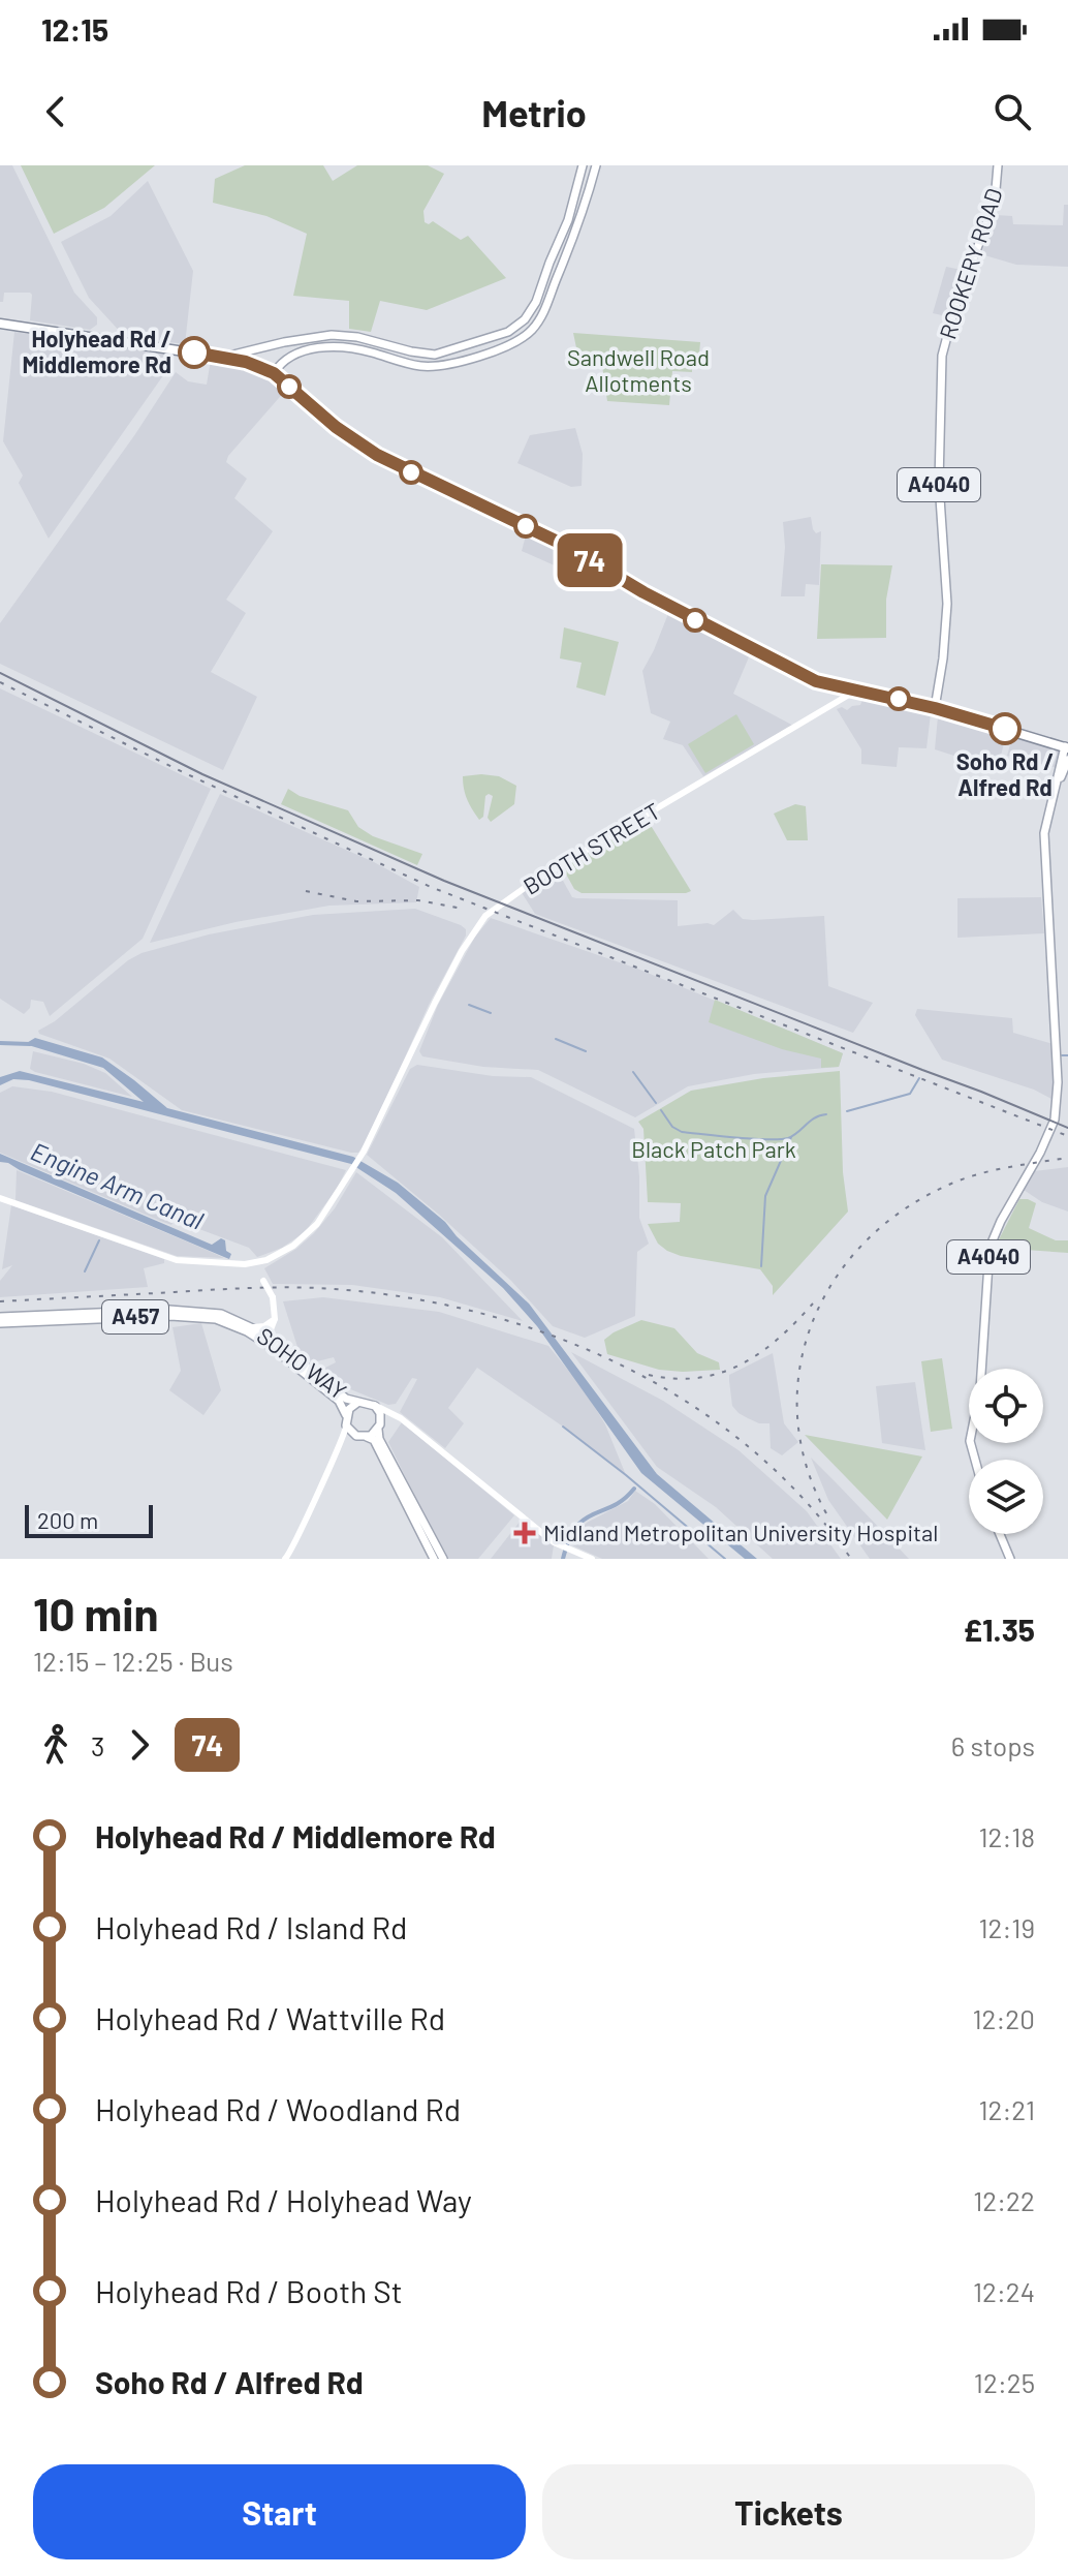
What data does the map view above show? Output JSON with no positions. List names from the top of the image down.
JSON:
{
  "streets": {
    "main road": [
      "ROOKERY ROAD",
      "A4040",
      "BOOTH STREET",
      "A457",
      "SOHO WAY"
    ]
  },
  "water": ["Engine Arm Canal"],
  "parks": ["Sandwell Road Allotments", "Black Patch Park"],
  "places": {
    "other": ["Holyhead Rd / Middlemore Rd", "Soho Rd / Alfred Rd"],
    "health": ["Midland Metropolitan University Hospital"]
  },
  "lines": ["bus line 74"],
  "scale_bar": "200 m",
  "page": {
    "status": "12:15",
    "header": "Metrio",
    "on_map": "74",
    "scale": "200 m",
    "heading": ["10 min", "12:15 – 12:25 · Bus", "£1.35"],
    "legs": ["3", "74", "6 stops"],
    "list": [
      {
        "name": "Holyhead Rd / Middlemore Rd",
        "value": "12:18"
      },
      {
        "name": "Holyhead Rd / Island Rd",
        "value": "12:19"
      },
      {
        "name": "Holyhead Rd / Wattville Rd",
        "value": "12:20"
      },
      {
        "name": "Holyhead Rd / Woodland Rd",
        "value": "12:21"
      },
      {
        "name": "Holyhead Rd / Holyhead Way",
        "value": "12:22"
      },
      {
        "name": "Holyhead Rd / Booth St",
        "value": "12:24"
      },
      {
        "name": "Soho Rd / Alfred Rd",
        "value": "12:25"
      }
    ],
    "buttons": ["Start", "Tickets"]
  }
}
